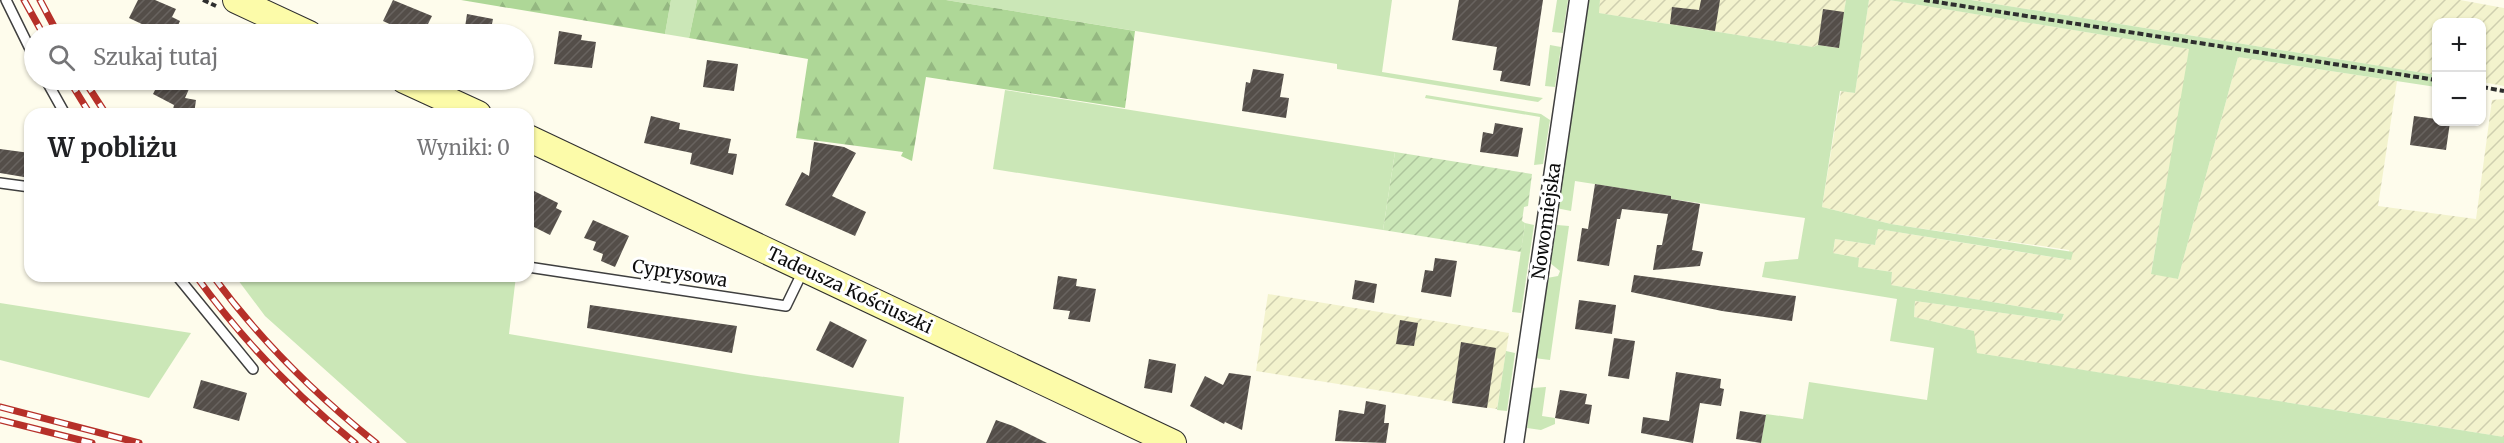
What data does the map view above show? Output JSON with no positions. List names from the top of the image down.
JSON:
{
  "streets": {
    "street": ["Nowomiejska", "Tadeusza Kościuszki"],
    "lane": ["Cyprysowa"]
  },
  "crossings": [
    ["Cyprysowa", "Tadeusza Kościuszki"]
  ],
  "page": {
    "map_buttons": ["+", "−"],
    "search": "Szukaj tutaj",
    "heading": ["W pobliżu", "Wyniki: 0"]
  }
}
